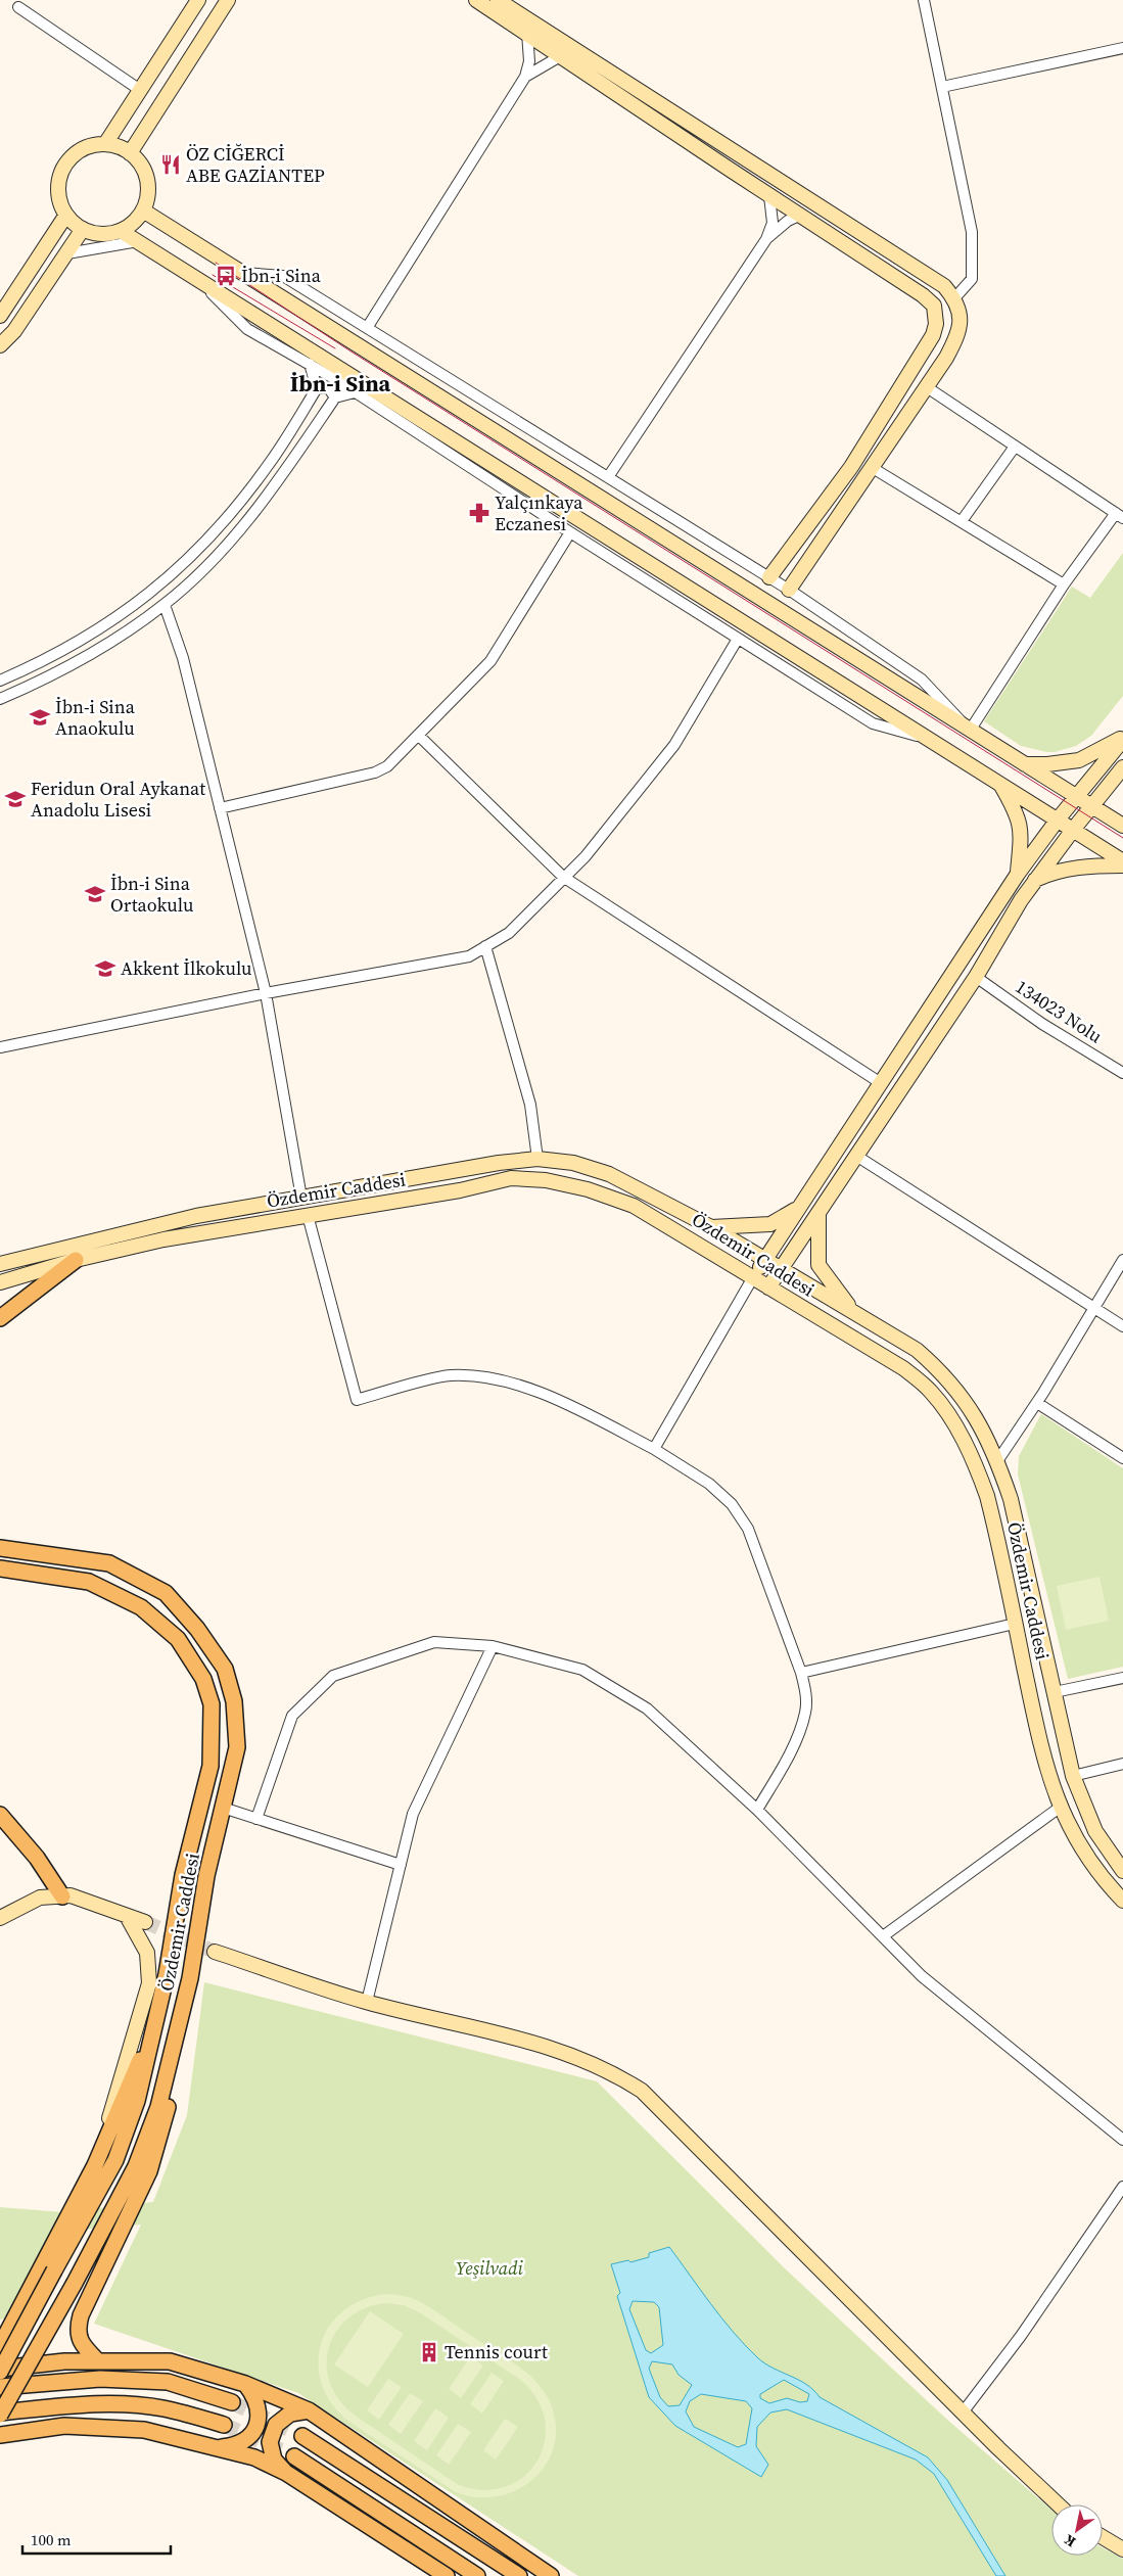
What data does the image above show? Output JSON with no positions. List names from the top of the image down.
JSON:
{
  "streets": {
    "main road": ["Özdemir Caddesi"],
    "street": ["134023 Nolu"]
  },
  "districts": ["İbn-i Sina"],
  "parks": ["Yeşilvadi"],
  "places": {
    "restaurant": ["ÖZ CİĞERCİ ABE GAZİANTEP"],
    "bus stop": ["İbn-i Sina"],
    "pharmacy": ["Yalçınkaya Eczanesi"],
    "school or university": [
      "İbn-i Sina Anaokulu",
      "Feridun Oral Aykanat Anadolu Lisesi",
      "İbn-i Sina Ortaokulu",
      "Akkent İlkokulu"
    ],
    "building": ["Tennis court"]
  },
  "scale_bar": "100 m",
  "north": "bottom left"
}
